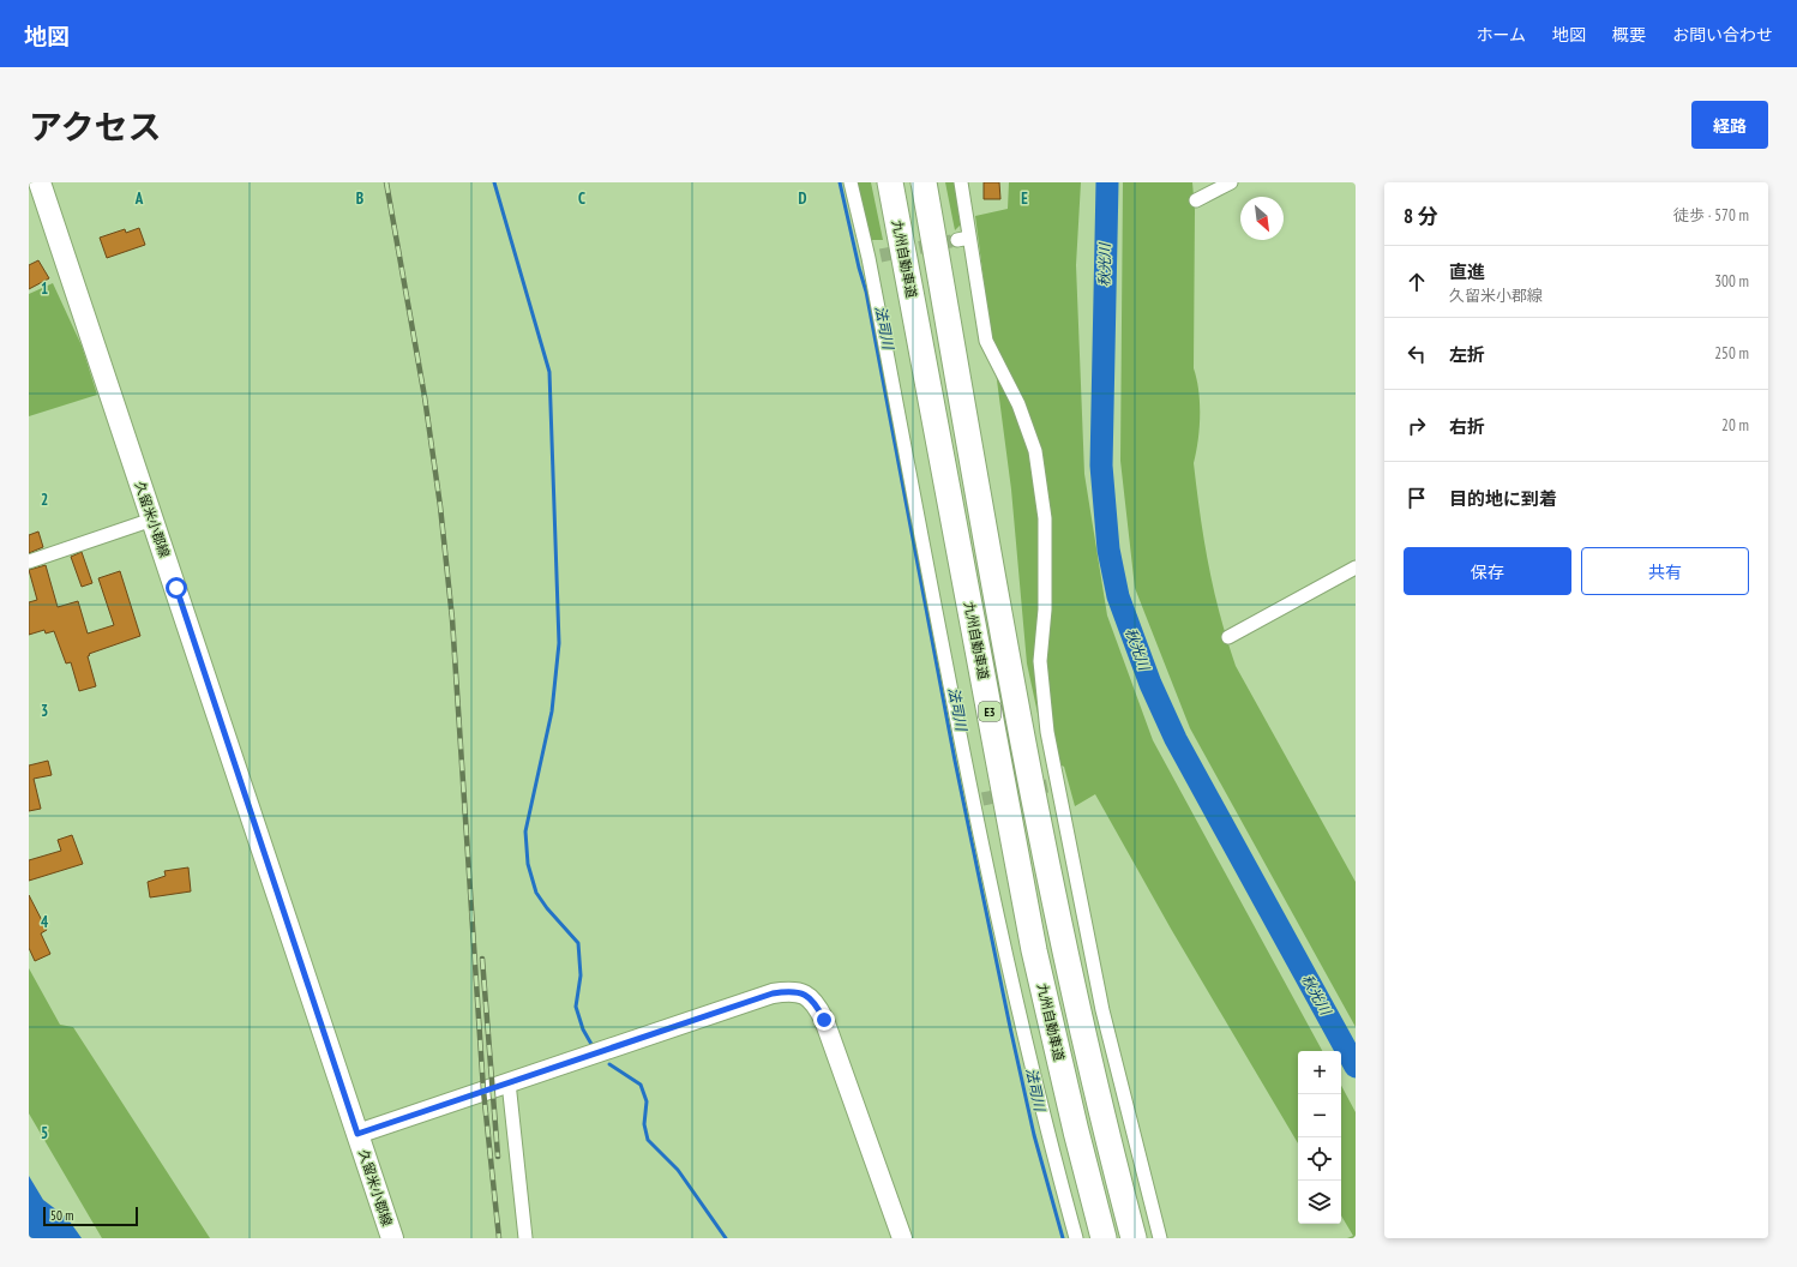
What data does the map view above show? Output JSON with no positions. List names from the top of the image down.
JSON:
{
  "streets": {
    "highway": ["九州自動車道", "E3"],
    "main road": ["久留米小郡線"]
  },
  "water": ["秋光川", "法司川"],
  "scale_bar": "50 m",
  "north": "bottom right",
  "page": {
    "header": "地図",
    "nav": [
      "ホーム",
      "地図",
      "概要",
      "お問い合わせ"
    ],
    "title": "アクセス",
    "buttons": [
      "経路",
      ["保存", "共有"]
    ],
    "heading": ["8 分", "徒歩 · 570 m"],
    "list": [
      ["直進", "久留米小郡線", "300 m"],
      ["左折", "250 m"],
      ["右折", "20 m"],
      "目的地に到着"
    ],
    "map_buttons": ["+", "−"],
    "scale": "50 m"
  },
  "grid": {
    "columns": [
      "A",
      "B",
      "C",
      "D",
      "E"
    ],
    "rows": [
      "1",
      "2",
      "3",
      "4",
      "5"
    ]
  }
}
